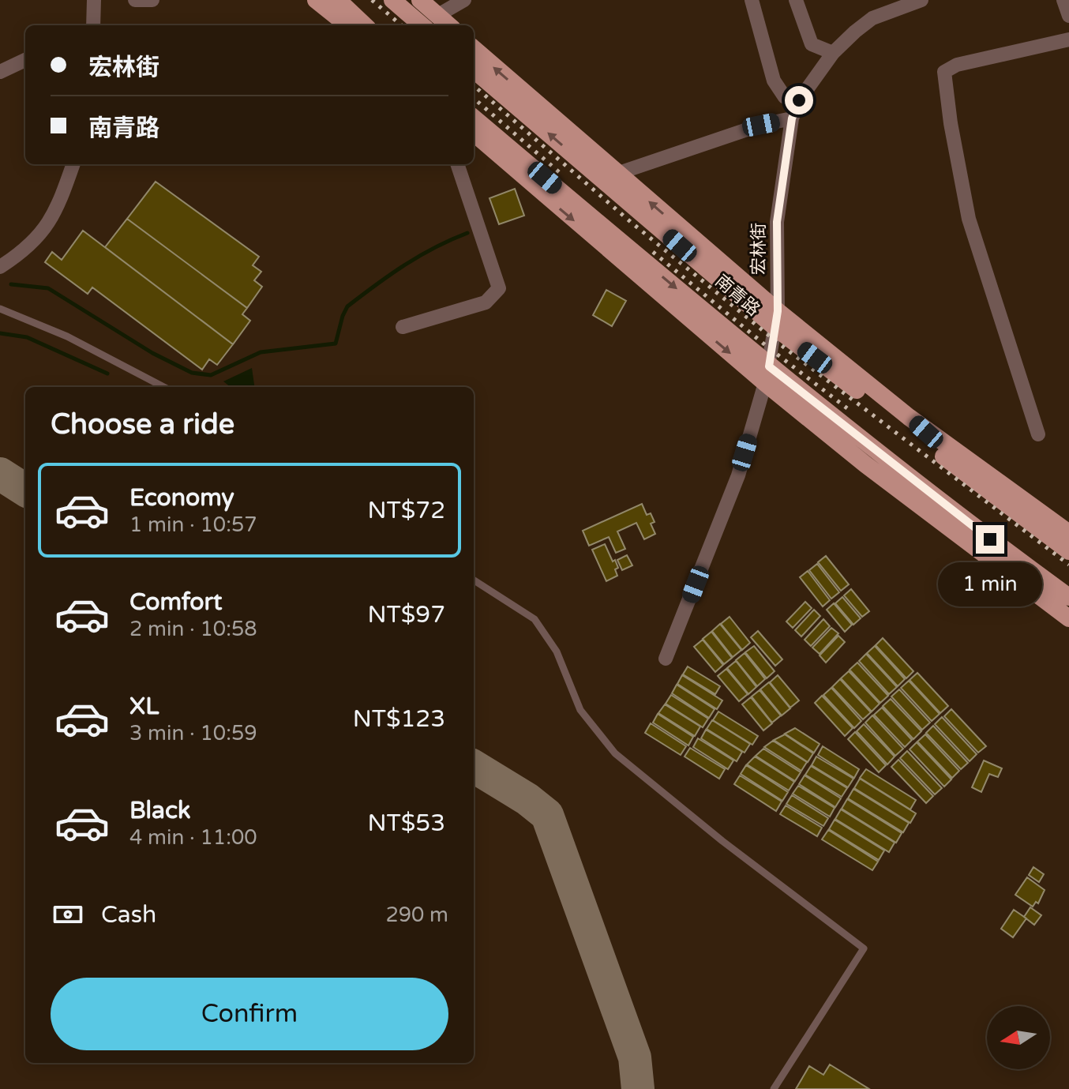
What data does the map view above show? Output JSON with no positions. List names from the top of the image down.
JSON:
{
  "streets": {
    "main road": ["南青路"],
    "street": ["宏林街"]
  },
  "crossings": [
    ["宏林街", "南青路"]
  ],
  "north": "left",
  "page": {
    "banner": ["宏林街", "南青路"],
    "heading": "Choose a ride",
    "list": [
      {
        "name": "Economy",
        "note": "1 min · 10:57",
        "value": "NT$72"
      },
      {
        "name": "Comfort",
        "note": "2 min · 10:58",
        "value": "NT$97"
      },
      {
        "name": "XL",
        "note": "3 min · 10:59",
        "value": "NT$123"
      },
      {
        "name": "Black",
        "note": "4 min · 11:00",
        "value": "NT$53"
      }
    ],
    "bubble": "1 min",
    "pay": ["Cash", "290 m"],
    "buttons": "Confirm"
  }
}
